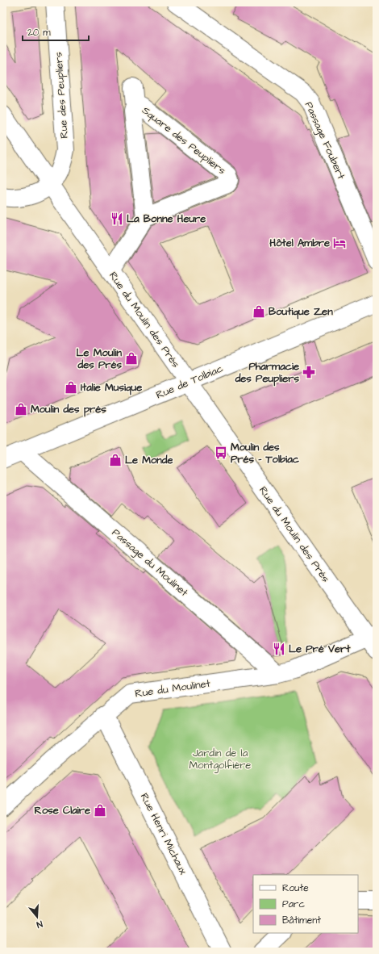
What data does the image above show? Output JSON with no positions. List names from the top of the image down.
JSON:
{
  "streets": {
    "street": [
      "Rue des Peupliers",
      "Square des Peupliers",
      "Passage Foubert",
      "Rue du Moulin des Prés",
      "Rue de Tolbiac",
      "Passage du Moulinet",
      "Rue du Moulinet",
      "Rue Henri Michaux"
    ]
  },
  "crossings": [
    ["Rue des Peupliers", "Rue du Moulin des Prés"],
    ["Rue du Moulin des Prés", "Rue de Tolbiac"],
    ["Rue du Moulin des Prés", "Rue du Moulinet"],
    ["Rue de Tolbiac", "Passage du Moulinet"],
    ["Passage du Moulinet", "Rue du Moulinet"],
    ["Rue du Moulinet", "Rue Henri Michaux"]
  ],
  "parks": ["Jardin de la Montgolfière"],
  "places": {
    "restaurant": ["La Bonne Heure", "Le Pré Vert"],
    "hotel": ["Hôtel Ambre"],
    "shop": [
      "Boutique Zen",
      "Le Moulin des Prés",
      "Italie Musique",
      "Moulin des prés",
      "Le Monde",
      "Rose Claire"
    ],
    "pharmacy": ["Pharmacie des Peupliers"],
    "bus stop": ["Moulin des Prés - Tolbiac"]
  },
  "legend": ["Route", "Parc", "Bâtiment"],
  "scale_bar": "20 m",
  "north": "bottom"
}
